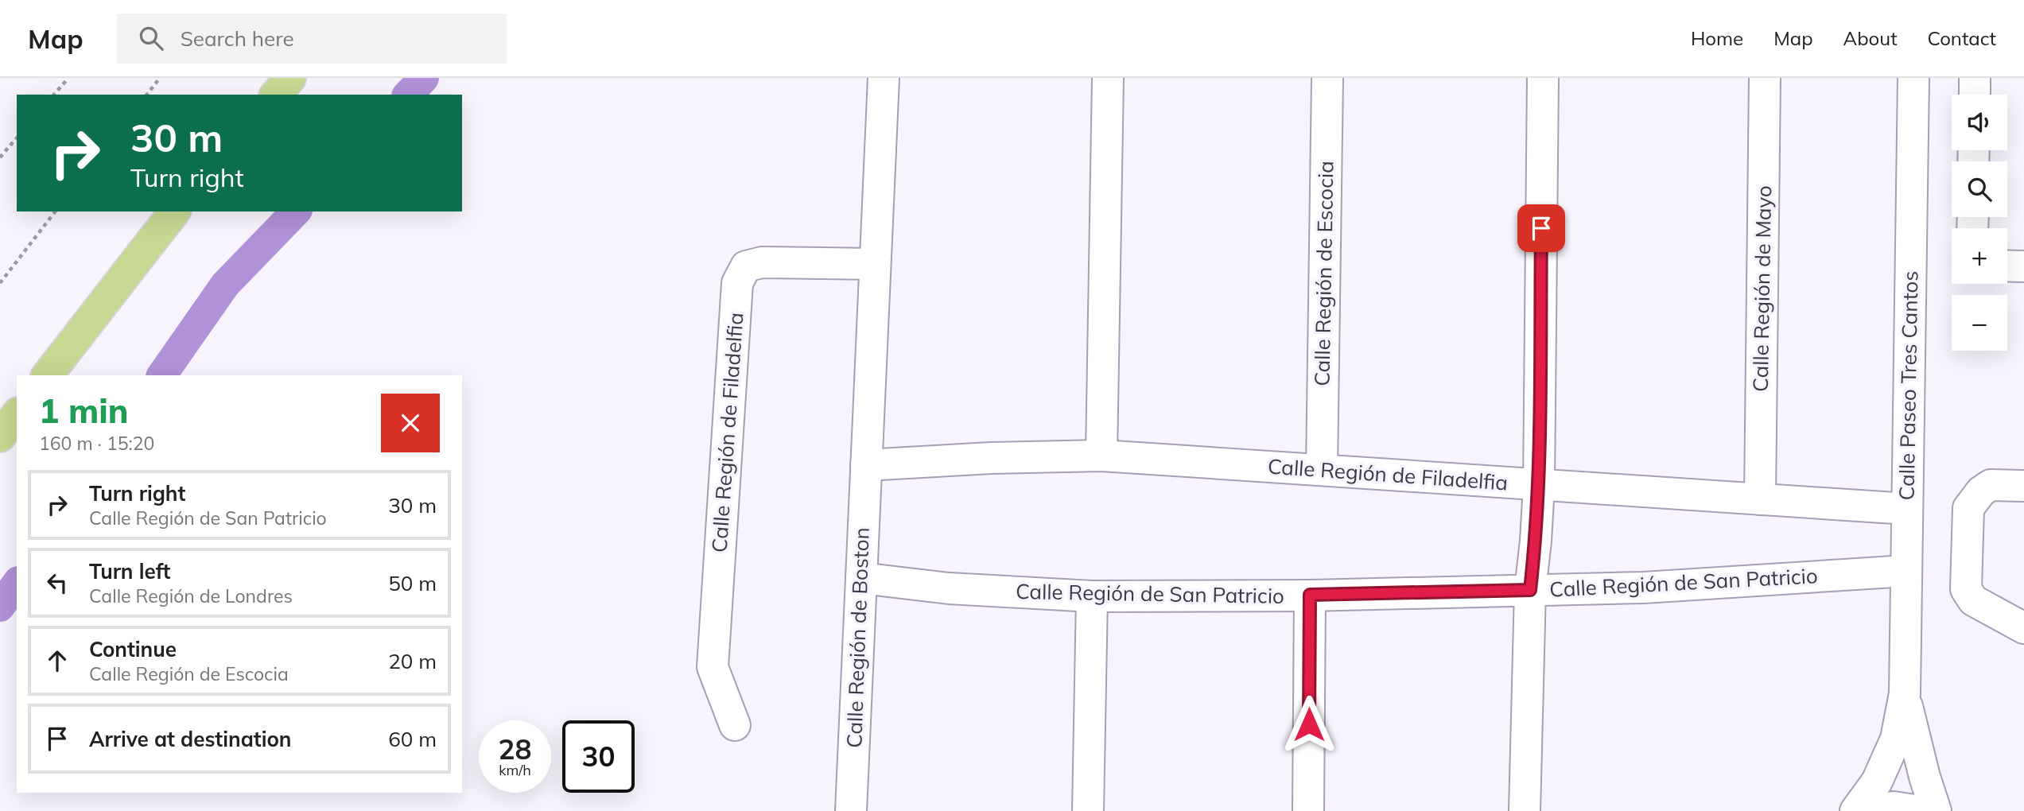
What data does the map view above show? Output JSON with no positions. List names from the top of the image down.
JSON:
{
  "streets": {
    "street": [
      "Calle Región de Escocia",
      "Calle Región de Mayo",
      "Calle Paseo Tres Cantos",
      "Calle Región de Filadelfia",
      "Calle Región de San Patricio",
      "Calle Región de Boston"
    ]
  },
  "crossings": [
    ["Calle Región de Escocia", "Calle Región de Filadelfia"],
    ["Calle Región de Mayo", "Calle Región de Filadelfia"],
    ["Calle Paseo Tres Cantos", "Calle Región de Filadelfia"],
    ["Calle Paseo Tres Cantos", "Calle Región de San Patricio"],
    ["Calle Región de Filadelfia", "Calle Región de Boston"],
    ["Calle Región de San Patricio", "Calle Región de Boston"]
  ],
  "page": {
    "header": "Map",
    "search": "Search here",
    "nav": [
      "Home",
      "Map",
      "About",
      "Contact"
    ],
    "map_buttons": ["+", "−"],
    "turn": ["30 m", "Turn right"],
    "heading": ["1 min", "160 m · 15:20"],
    "list": [
      {
        "name": "Turn right",
        "note": "Calle Región de San Patricio",
        "value": "30 m"
      },
      {
        "name": "Turn left",
        "note": "Calle Región de Londres",
        "value": "50 m"
      },
      {
        "name": "Continue",
        "note": "Calle Región de Escocia",
        "value": "20 m"
      },
      {
        "name": "Arrive at destination",
        "value": "60 m"
      }
    ],
    "speed": "28 km/h",
    "limit": "30"
  }
}
